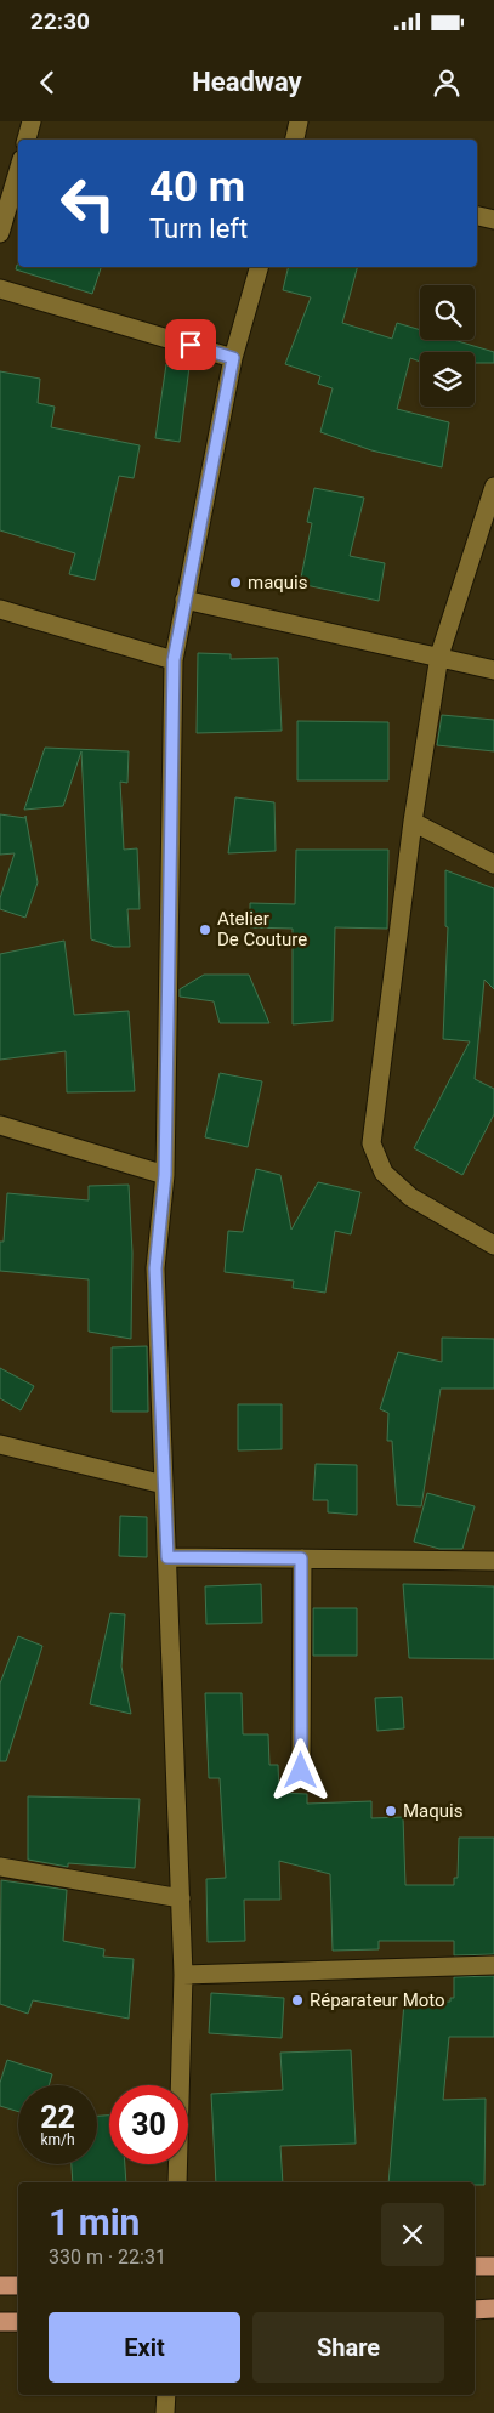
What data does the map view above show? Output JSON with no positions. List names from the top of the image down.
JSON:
{
  "places": [
    "maquis",
    "Atelier De Couture",
    "Maquis",
    "Réparateur Moto"
  ],
  "page": {
    "status": "22:30",
    "header": "Headway",
    "turn": ["40 m", "Turn left"],
    "speed": "22 km/h",
    "limit": "30",
    "heading": ["1 min", "330 m · 22:31"],
    "buttons": ["Exit", "Share"]
  }
}
